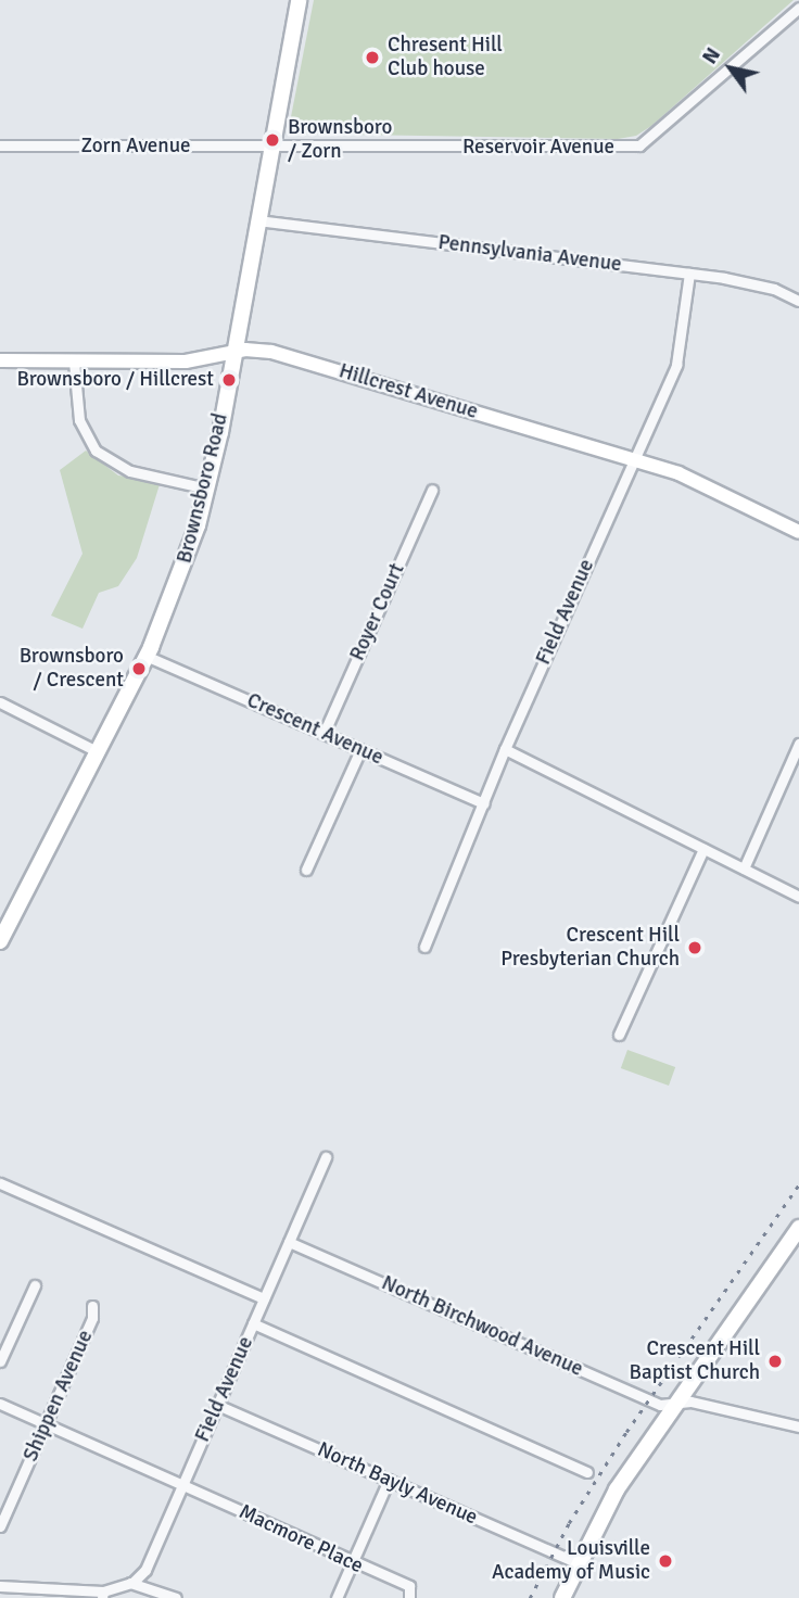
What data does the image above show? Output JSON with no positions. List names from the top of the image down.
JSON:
{
  "streets": {
    "main road": ["Hillcrest Avenue", "Brownsboro Road"],
    "street": [
      "Zorn Avenue",
      "Reservoir Avenue",
      "Pennsylvania Avenue",
      "Royer Court",
      "Field Avenue",
      "Crescent Avenue",
      "North Birchwood Avenue",
      "Shippen Avenue",
      "North Bayly Avenue",
      "Macmore Place"
    ]
  },
  "crossings": [
    ["Zorn Avenue", "Reservoir Avenue"],
    ["Zorn Avenue", "Brownsboro Road"],
    ["Reservoir Avenue", "Brownsboro Road"],
    ["Pennsylvania Avenue", "Brownsboro Road"],
    ["Pennsylvania Avenue", "Field Avenue"],
    ["Hillcrest Avenue", "Brownsboro Road"],
    ["Hillcrest Avenue", "Field Avenue"],
    ["Brownsboro Road", "Crescent Avenue"],
    ["Royer Court", "Crescent Avenue"],
    ["Field Avenue", "Crescent Avenue"],
    ["Field Avenue", "North Birchwood Avenue"],
    ["Field Avenue", "North Bayly Avenue"],
    ["Field Avenue", "Macmore Place"]
  ],
  "places": [
    "Chresent Hill Club house",
    "Brownsboro / Zorn",
    "Brownsboro / Hillcrest",
    "Brownsboro / Crescent",
    "Crescent Hill Presbyterian Church",
    "Crescent Hill Baptist Church",
    "Louisville Academy of Music"
  ],
  "north": "top left"
}
